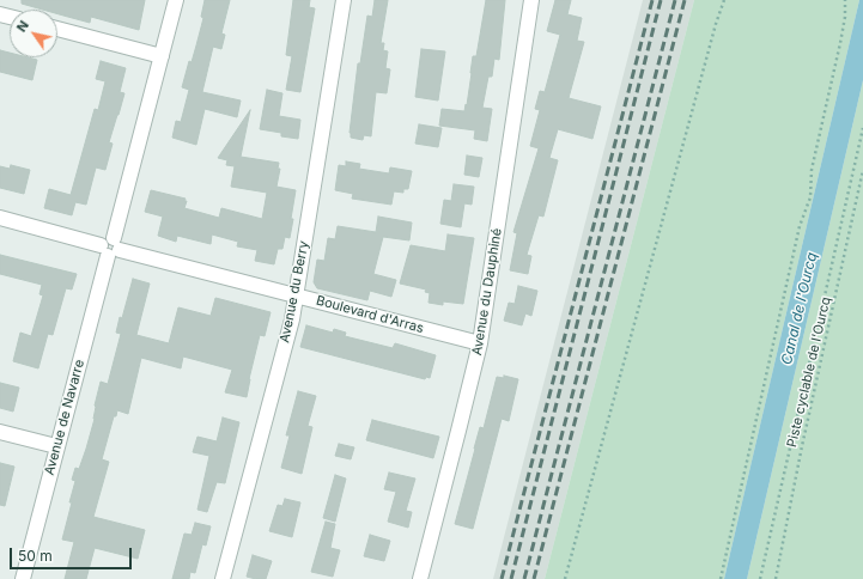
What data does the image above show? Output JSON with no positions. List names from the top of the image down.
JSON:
{
  "streets": {
    "street": [
      "Avenue du Berry",
      "Avenue du Dauphiné",
      "Boulevard d'Arras",
      "Avenue de Navarre"
    ],
    "path": ["Piste cyclable de l'Ourcq"]
  },
  "crossings": [
    ["Avenue du Berry", "Boulevard d'Arras"],
    ["Avenue du Dauphiné", "Boulevard d'Arras"],
    ["Boulevard d'Arras", "Avenue de Navarre"]
  ],
  "water": ["Canal de l'Ourcq"],
  "scale_bar": "50 m",
  "north": "top left"
}
